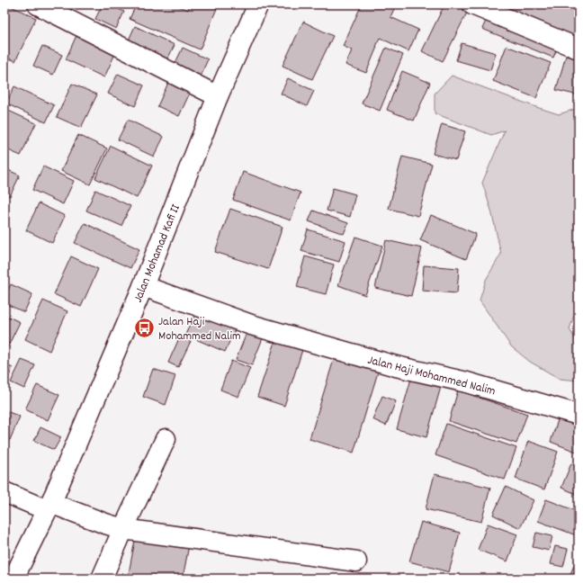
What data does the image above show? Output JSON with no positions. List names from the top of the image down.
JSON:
{
  "streets": {
    "street": ["Jalan Mohamad Kafi II", "Jalan Haji Mohammed Nalim"]
  },
  "crossings": [
    ["Jalan Mohamad Kafi II", "Jalan Haji Mohammed Nalim"]
  ],
  "places": {
    "bus stop": ["Jalan Haji Mohammed Nalim"]
  }
}
